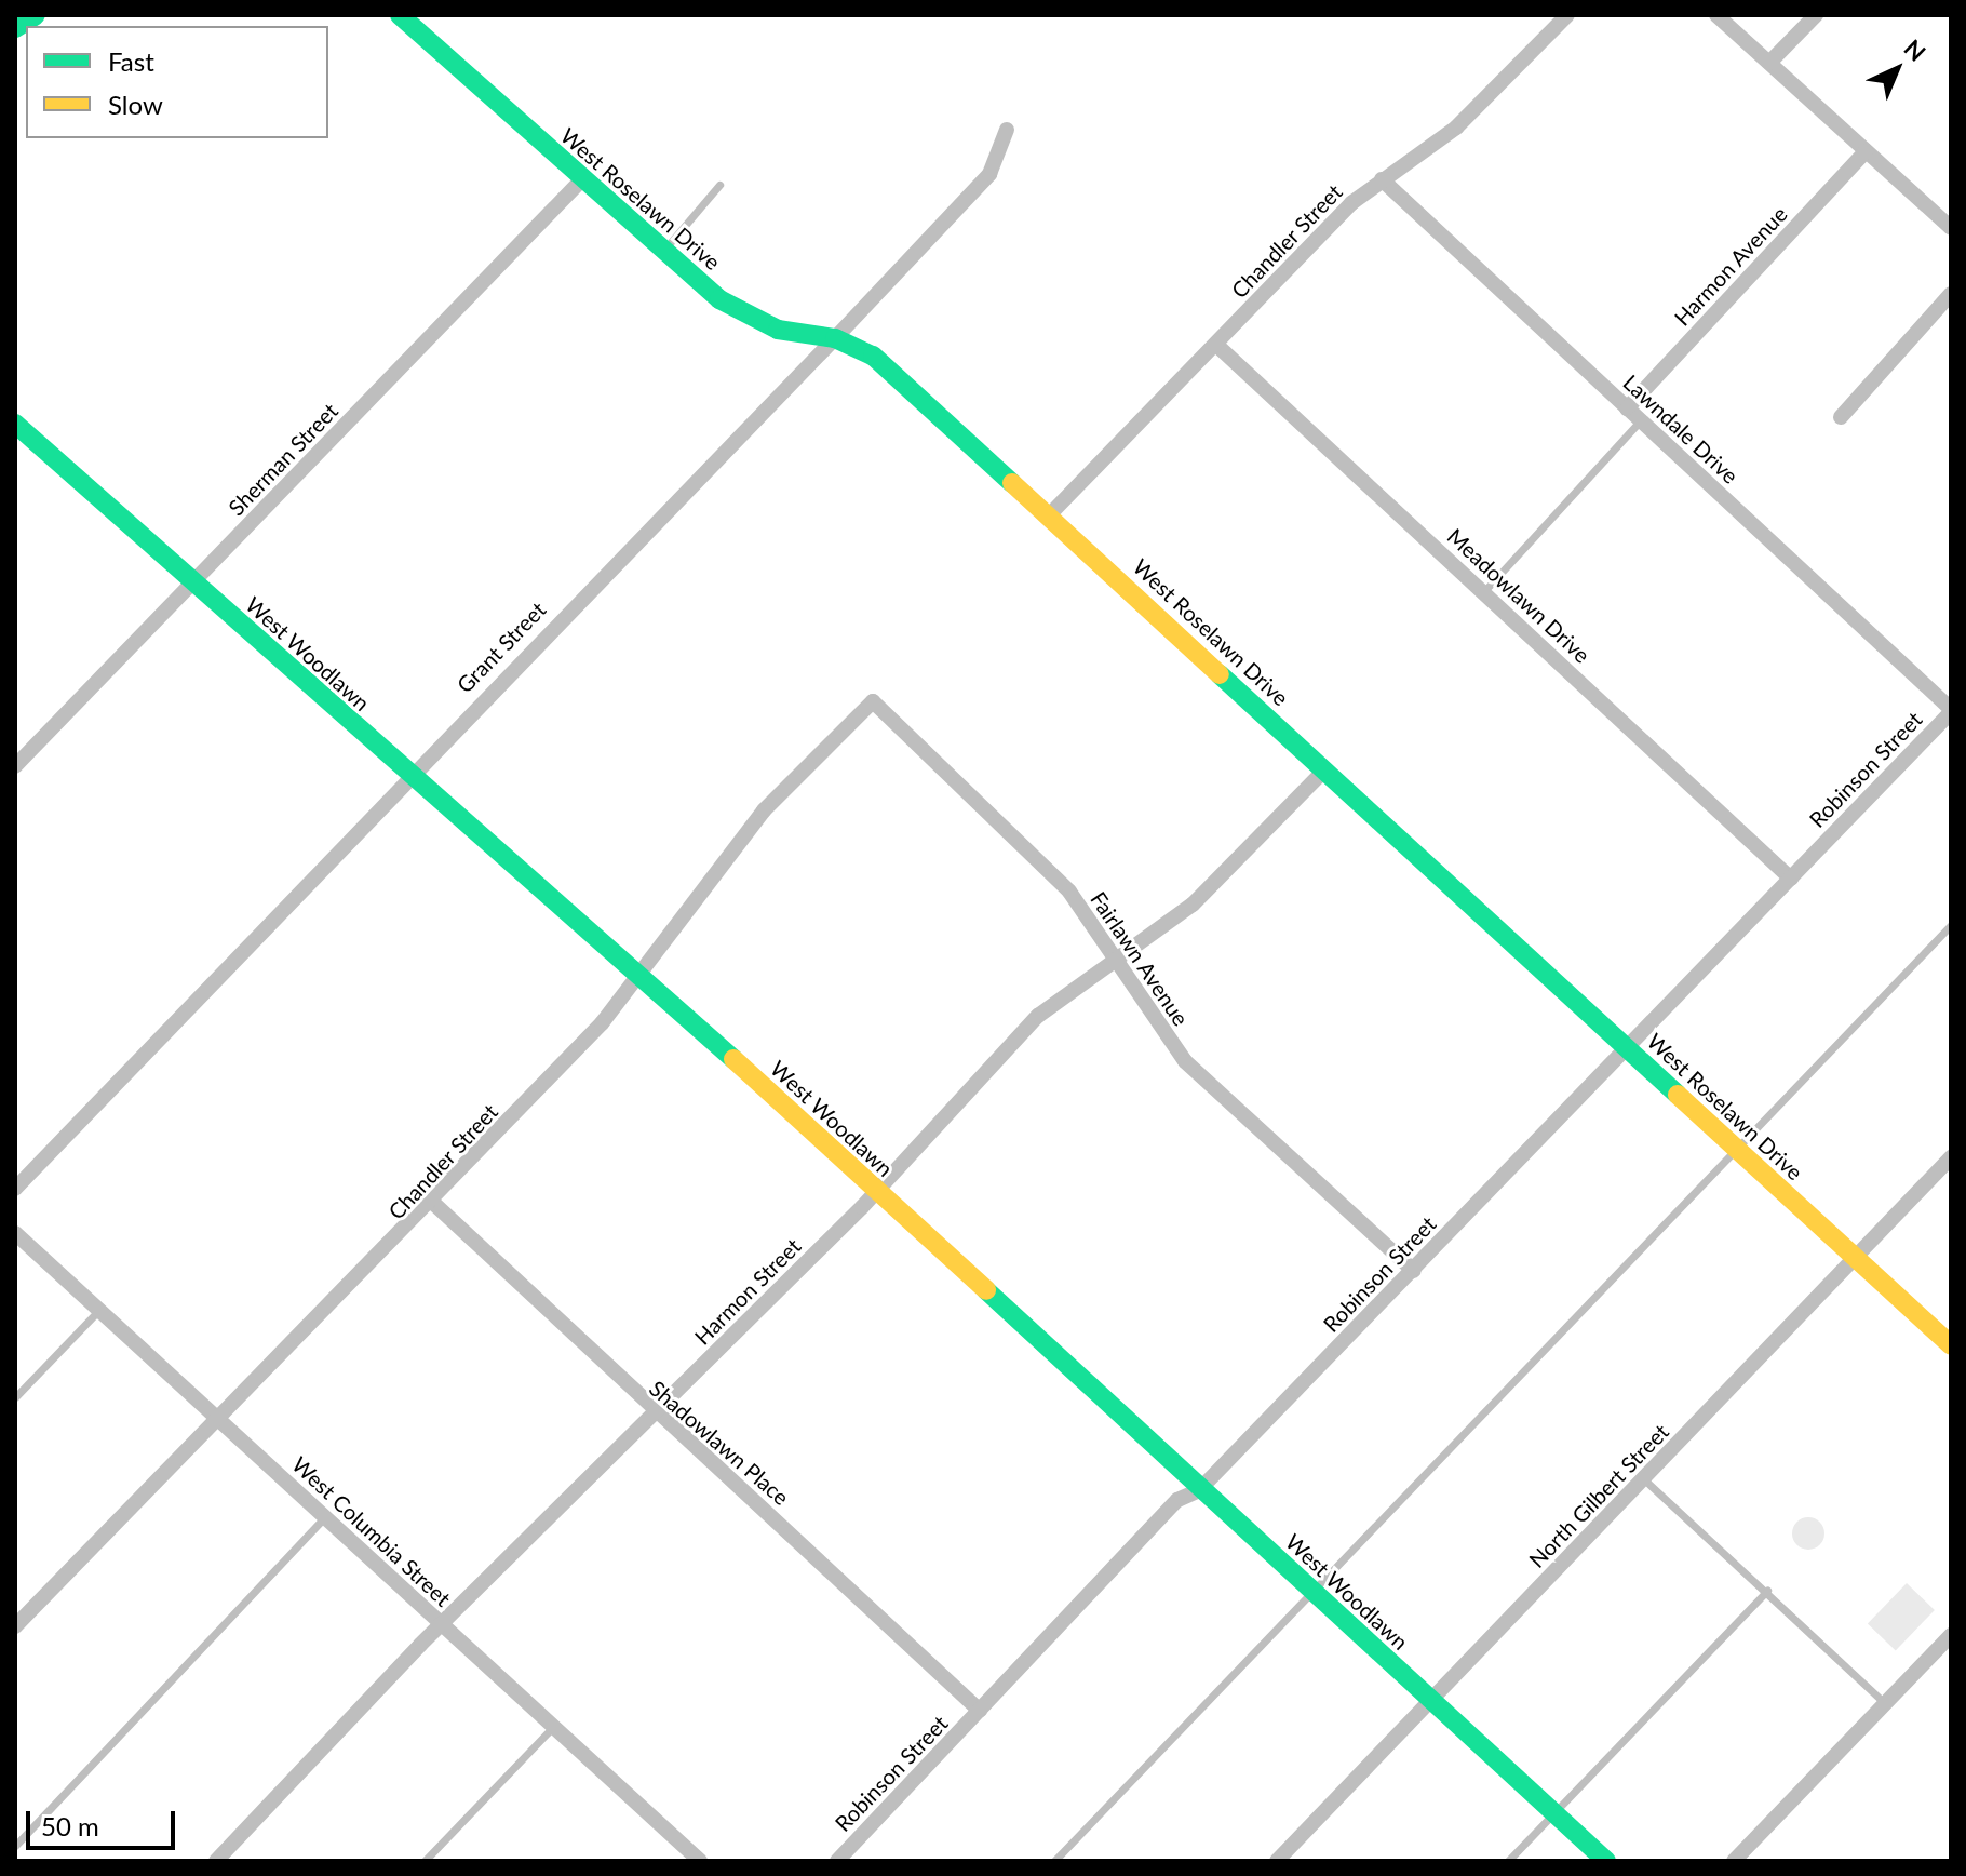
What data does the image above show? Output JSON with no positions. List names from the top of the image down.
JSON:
{
  "streets": {
    "street": [
      "West Roselawn Drive",
      "Chandler Street",
      "Harmon Avenue",
      "Lawndale Drive",
      "Sherman Street",
      "Meadowlawn Drive",
      "Grant Street",
      "West Woodlawn",
      "Robinson Street",
      "Fairlawn Avenue",
      "Harmon Street",
      "Shadowlawn Place",
      "North Gilbert Street",
      "West Columbia Street"
    ]
  },
  "crossings": [
    ["West Roselawn Drive", "Chandler Street"],
    ["West Roselawn Drive", "Sherman Street"],
    ["West Roselawn Drive", "Grant Street"],
    ["West Roselawn Drive", "Robinson Street"],
    ["West Roselawn Drive", "Harmon Street"],
    ["West Roselawn Drive", "North Gilbert Street"],
    ["Chandler Street", "Lawndale Drive"],
    ["Chandler Street", "Meadowlawn Drive"],
    ["Chandler Street", "West Woodlawn"],
    ["Chandler Street", "Fairlawn Avenue"],
    ["Chandler Street", "Shadowlawn Place"],
    ["Chandler Street", "West Columbia Street"],
    ["Harmon Avenue", "Lawndale Drive"],
    ["Lawndale Drive", "Robinson Street"],
    ["Sherman Street", "West Woodlawn"],
    ["Meadowlawn Drive", "Robinson Street"],
    ["Grant Street", "West Woodlawn"],
    ["West Woodlawn", "Robinson Street"],
    ["West Woodlawn", "Harmon Street"],
    ["West Woodlawn", "North Gilbert Street"],
    ["Robinson Street", "Fairlawn Avenue"],
    ["Robinson Street", "Shadowlawn Place"],
    ["Fairlawn Avenue", "Harmon Street"],
    ["Harmon Street", "Shadowlawn Place"],
    ["Harmon Street", "West Columbia Street"]
  ],
  "legend": ["Fast", "Slow"],
  "scale_bar": "50 m",
  "north": "top right"
}
